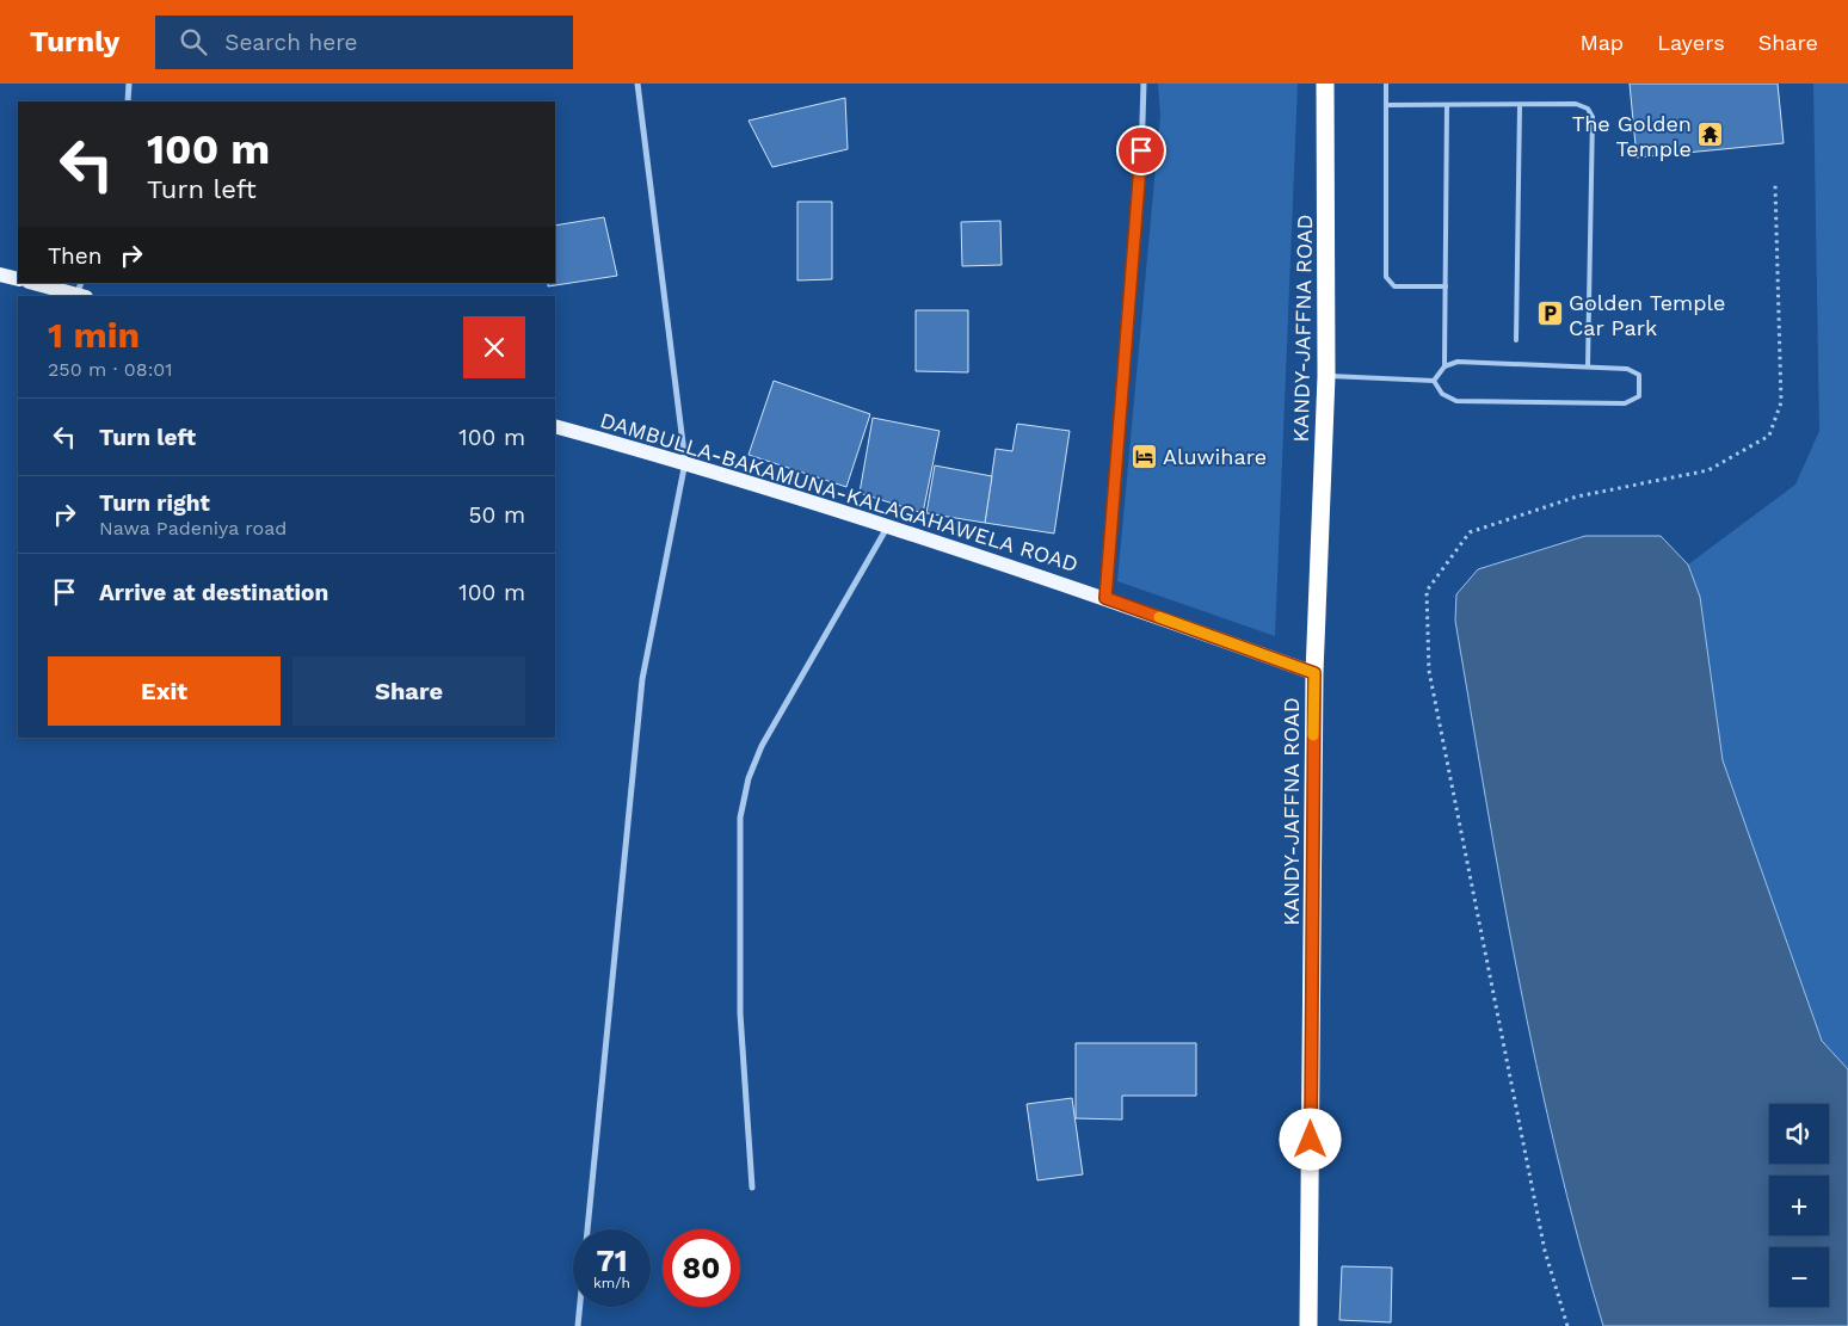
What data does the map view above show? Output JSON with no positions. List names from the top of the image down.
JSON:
{
  "streets": {
    "highway": ["KANDY-JAFFNA ROAD"],
    "main road": ["DAMBULLA-BAKAMUNA-KALAGAHAWELA ROAD"]
  },
  "crossings": [
    ["KANDY-JAFFNA ROAD", "DAMBULLA-BAKAMUNA-KALAGAHAWELA ROAD"]
  ],
  "places": {
    "temple": ["The Golden Temple"],
    "parking": ["Golden Temple Car Park"],
    "hotel": ["Aluwihare"]
  },
  "page": {
    "header": "Turnly",
    "search": "Search here",
    "nav": ["Map", "Layers", "Share"],
    "turn": ["100 m", "Turn left"],
    "then": "Then",
    "heading": ["1 min", "250 m · 08:01"],
    "list": [
      {
        "name": "Turn left",
        "value": "100 m"
      },
      {
        "name": "Turn right",
        "note": "Nawa Padeniya road",
        "value": "50 m"
      },
      {
        "name": "Arrive at destination",
        "value": "100 m"
      }
    ],
    "buttons": ["Exit", "Share"],
    "map_buttons": ["+", "−"],
    "speed": "71 km/h",
    "limit": "80"
  }
}
